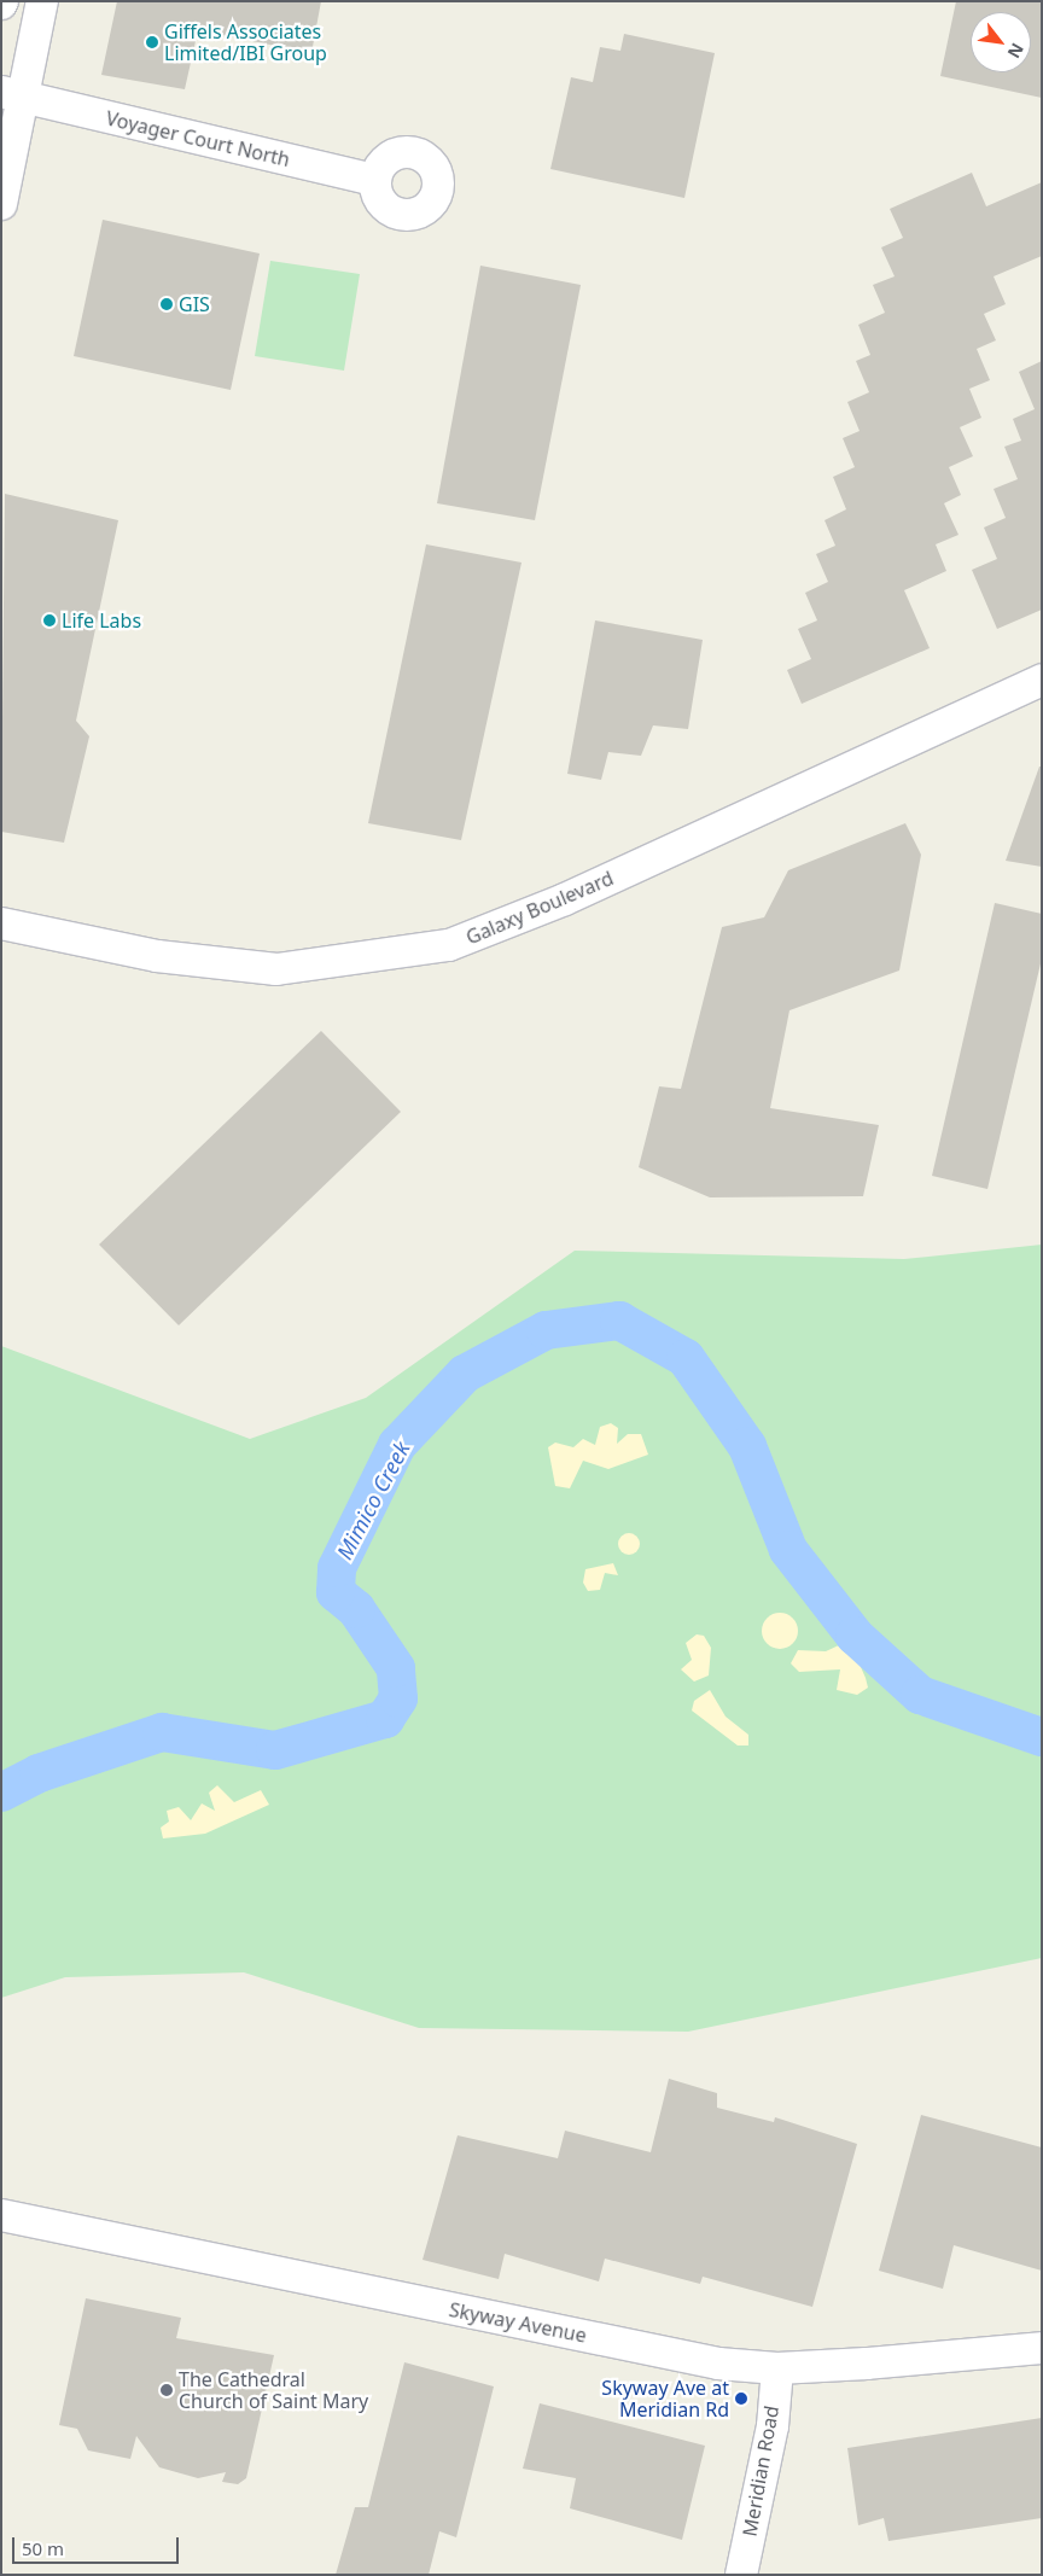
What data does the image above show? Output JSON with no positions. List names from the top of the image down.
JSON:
{
  "streets": {
    "street": [
      "Voyager Court North",
      "Galaxy Boulevard",
      "Skyway Avenue",
      "Meridian Road"
    ]
  },
  "crossings": [
    ["Skyway Avenue", "Meridian Road"]
  ],
  "water": ["Mimico Creek"],
  "places": [
    "Giffels Associates Limited/IBI Group",
    "GIS",
    "Life Labs",
    "The Cathedral Church of Saint Mary",
    "Skyway Ave at Meridian Rd"
  ],
  "scale_bar": "50 m",
  "north": "bottom right"
}
